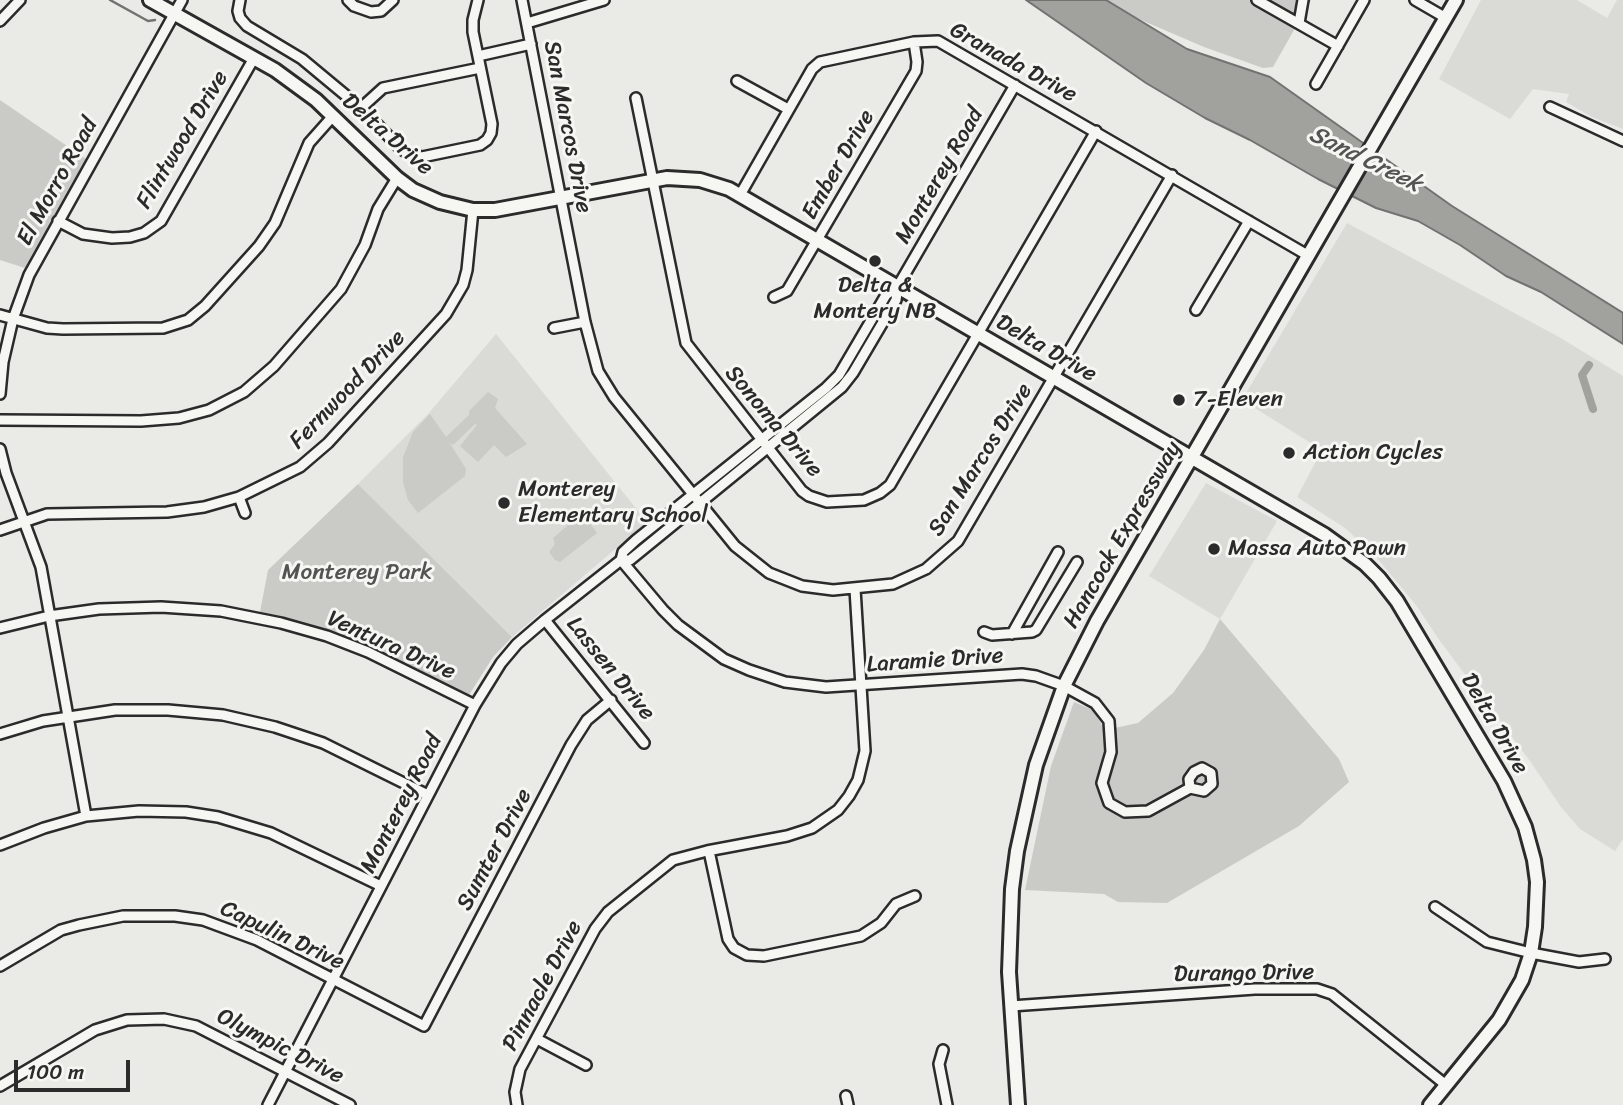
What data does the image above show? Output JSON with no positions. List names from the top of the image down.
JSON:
{
  "streets": {
    "main road": ["Delta Drive", "Hancock Expressway"],
    "street": [
      "Granada Drive",
      "San Marcos Drive",
      "Flintwood Drive",
      "Ember Drive",
      "Monterey Road",
      "El Morro Road",
      "Fernwood Drive",
      "Sonoma Drive",
      "Ventura Drive",
      "Laramie Drive",
      "Lassen Drive",
      "Sumter Drive",
      "Capulin Drive",
      "Durango Drive",
      "Pinnacle Drive",
      "Olympic Drive"
    ]
  },
  "crossings": [
    ["Granada Drive", "San Marcos Drive"],
    ["Granada Drive", "Delta Drive"],
    ["Granada Drive", "Ember Drive"],
    ["Granada Drive", "Monterey Road"],
    ["Granada Drive", "Sonoma Drive"],
    ["Granada Drive", "Hancock Expressway"],
    ["San Marcos Drive", "Delta Drive"],
    ["San Marcos Drive", "Monterey Road"],
    ["San Marcos Drive", "Pinnacle Drive"],
    ["Delta Drive", "Flintwood Drive"],
    ["Delta Drive", "Ember Drive"],
    ["Delta Drive", "Monterey Road"],
    ["Delta Drive", "El Morro Road"],
    ["Delta Drive", "Fernwood Drive"],
    ["Delta Drive", "Sonoma Drive"],
    ["Delta Drive", "Hancock Expressway"],
    ["Delta Drive", "Durango Drive"],
    ["Flintwood Drive", "El Morro Road"],
    ["Monterey Road", "Sonoma Drive"],
    ["Monterey Road", "Ventura Drive"],
    ["Monterey Road", "Laramie Drive"],
    ["Monterey Road", "Lassen Drive"],
    ["Monterey Road", "Capulin Drive"],
    ["Monterey Road", "Olympic Drive"],
    ["Hancock Expressway", "Laramie Drive"],
    ["Hancock Expressway", "Durango Drive"],
    ["Laramie Drive", "Pinnacle Drive"],
    ["Lassen Drive", "Sumter Drive"],
    ["Sumter Drive", "Capulin Drive"]
  ],
  "water": ["Sand Creek"],
  "parks": ["Monterey Park"],
  "places": [
    "Delta & Montery NB",
    "7-Eleven",
    "Action Cycles",
    "Monterey Elementary School",
    "Massa Auto Pawn"
  ],
  "scale_bar": "100 m"
}
